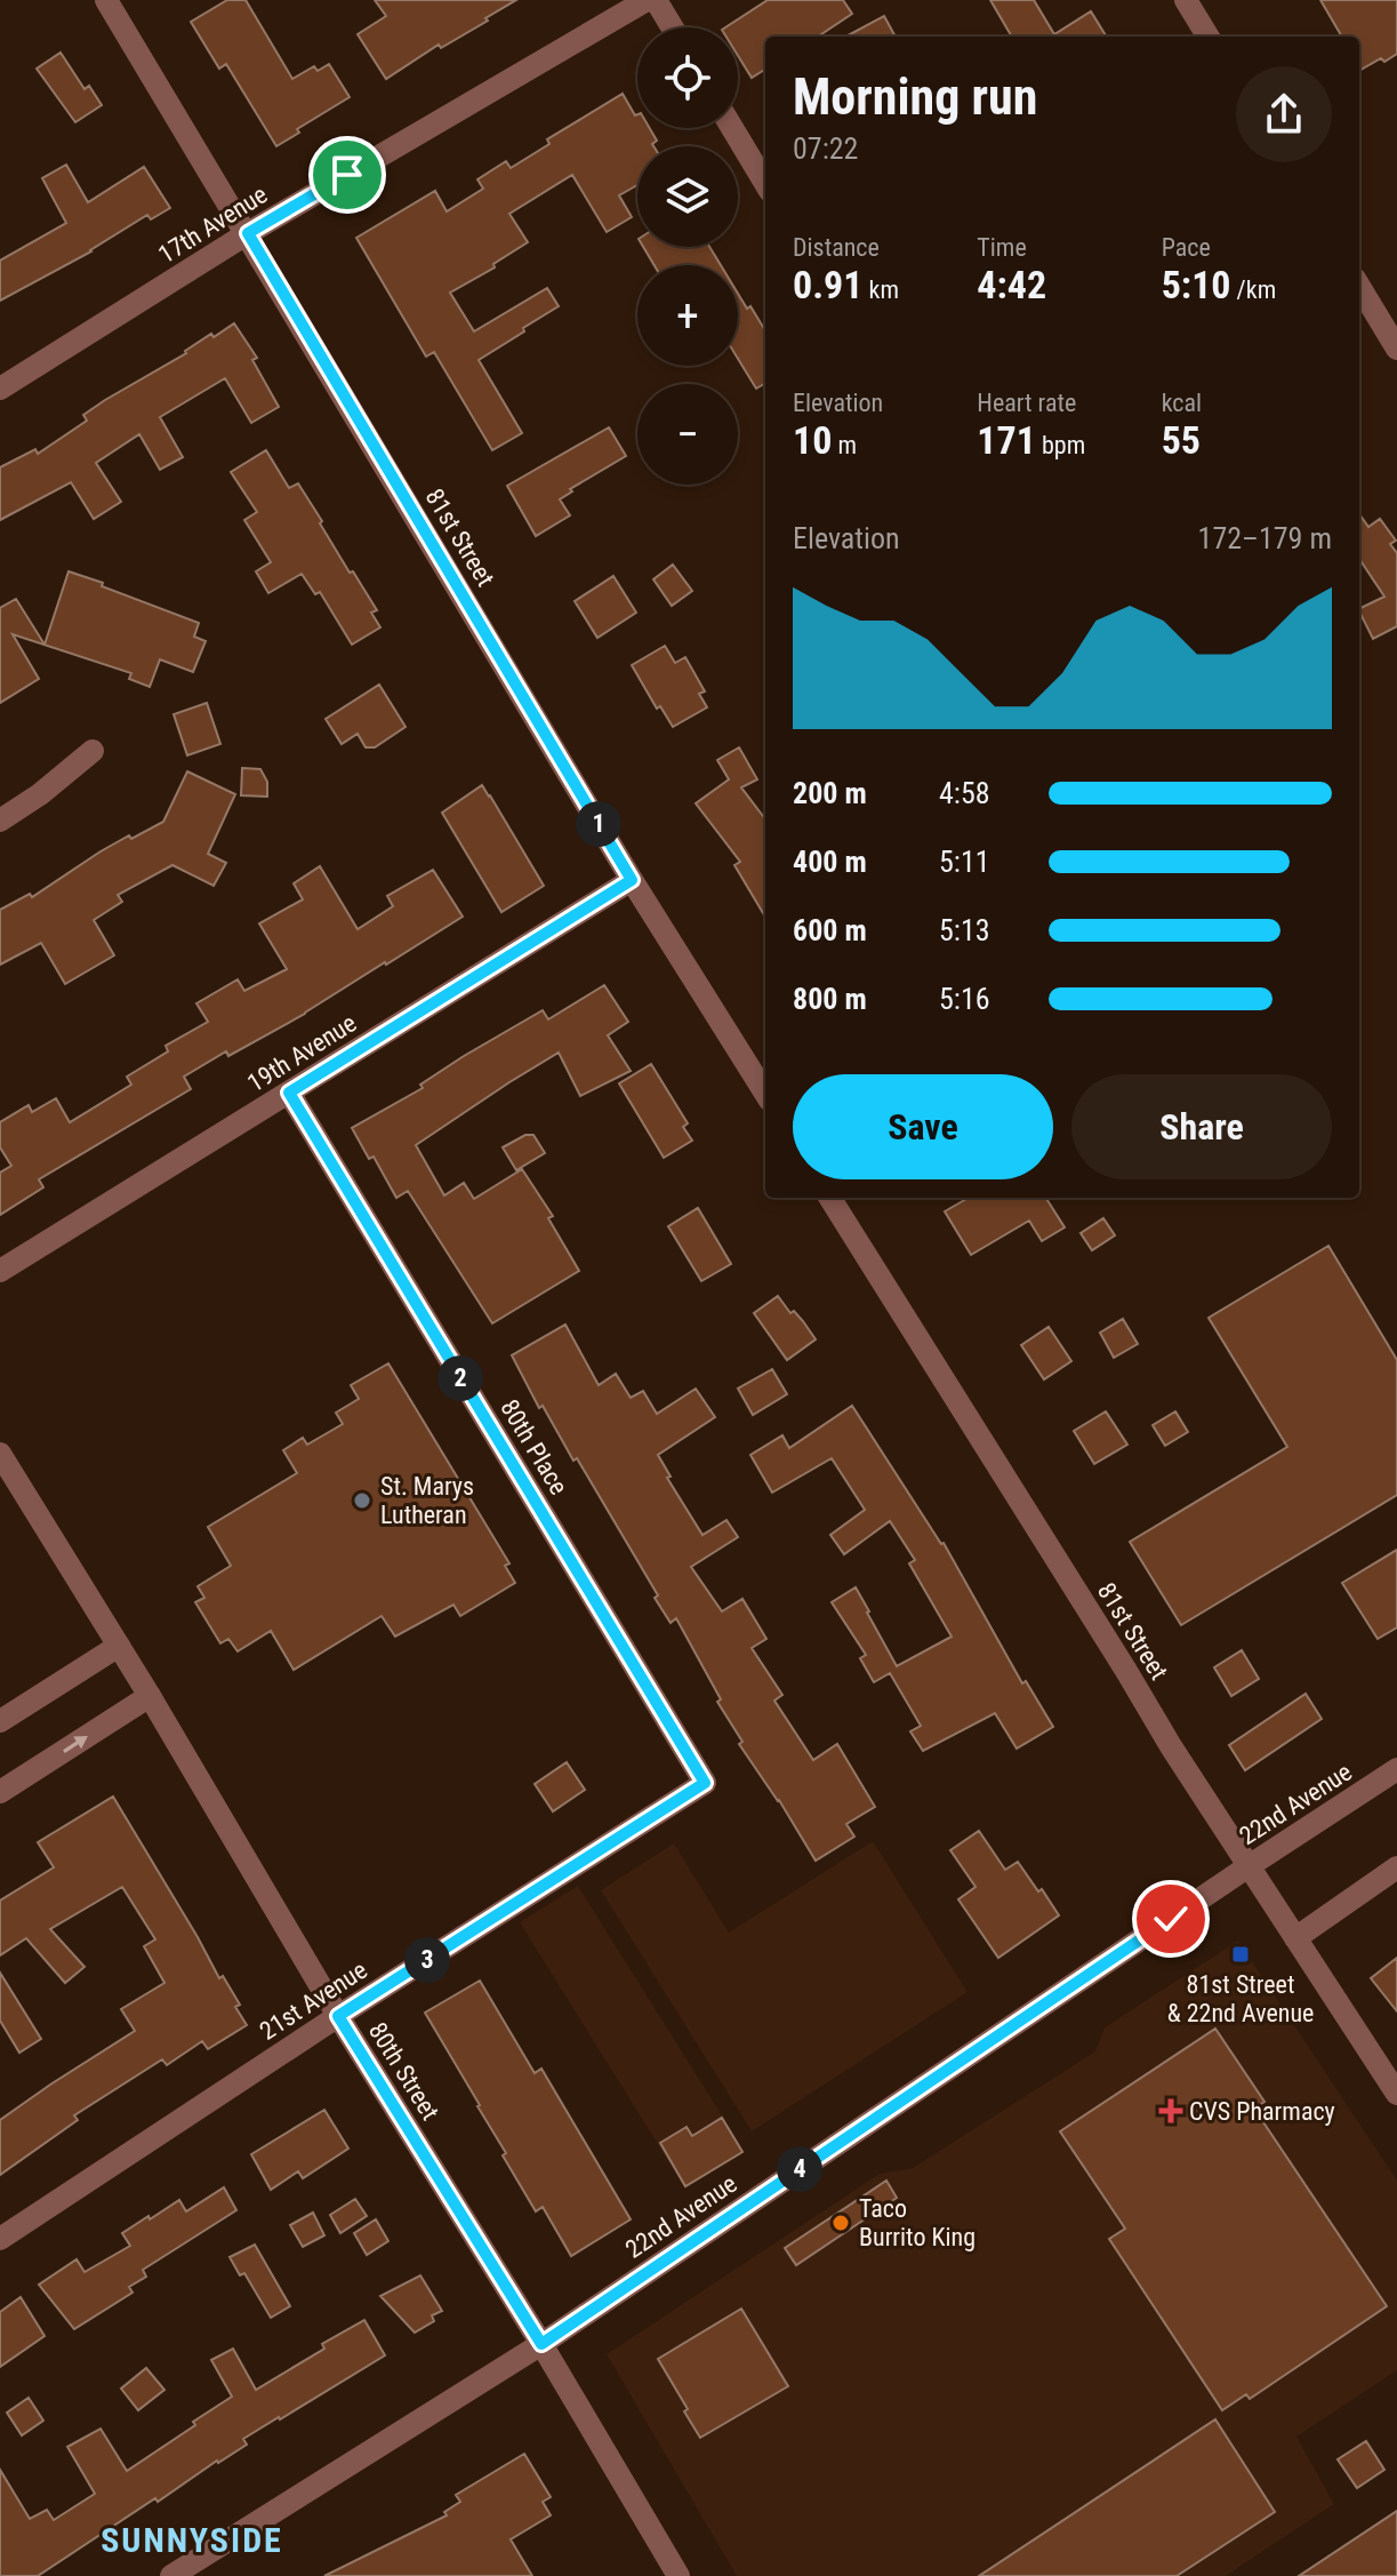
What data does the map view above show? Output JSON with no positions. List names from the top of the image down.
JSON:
{
  "streets": {
    "street": [
      "17th Avenue",
      "81st Street",
      "19th Avenue",
      "80th Place",
      "22nd Avenue",
      "21st Avenue",
      "80th Street"
    ]
  },
  "crossings": [
    ["17th Avenue", "81st Street"],
    ["81st Street", "19th Avenue"],
    ["81st Street", "22nd Avenue"],
    ["19th Avenue", "80th Place"],
    ["80th Place", "21st Avenue"],
    ["22nd Avenue", "80th Street"],
    ["21st Avenue", "80th Street"]
  ],
  "districts": ["SUNNYSIDE"],
  "places": {
    "other": ["St. Marys Lutheran", "Taco Burrito King"],
    "transit": ["81st Street & 22nd Avenue"],
    "health": ["CVS Pharmacy"]
  },
  "page": {
    "map_buttons": ["+", "−"],
    "heading": ["Morning run", "07:22"],
    "stats": [
      ["Distance", "0.91 km"],
      ["Time", "4:42"],
      ["Pace", "5:10 /km"],
      ["Elevation", "10 m"],
      ["Heart rate", "171 bpm"],
      ["kcal", "55"]
    ],
    "chart": ["Elevation", "172–179 m"],
    "list": [
      {
        "name": "200 m",
        "note": "4:58"
      },
      {
        "name": "400 m",
        "note": "5:11"
      },
      {
        "name": "600 m",
        "note": "5:13"
      },
      {
        "name": "800 m",
        "note": "5:16"
      }
    ],
    "pins": [
      "1",
      "2",
      "3",
      "4"
    ],
    "buttons": ["Save", "Share"]
  }
}
